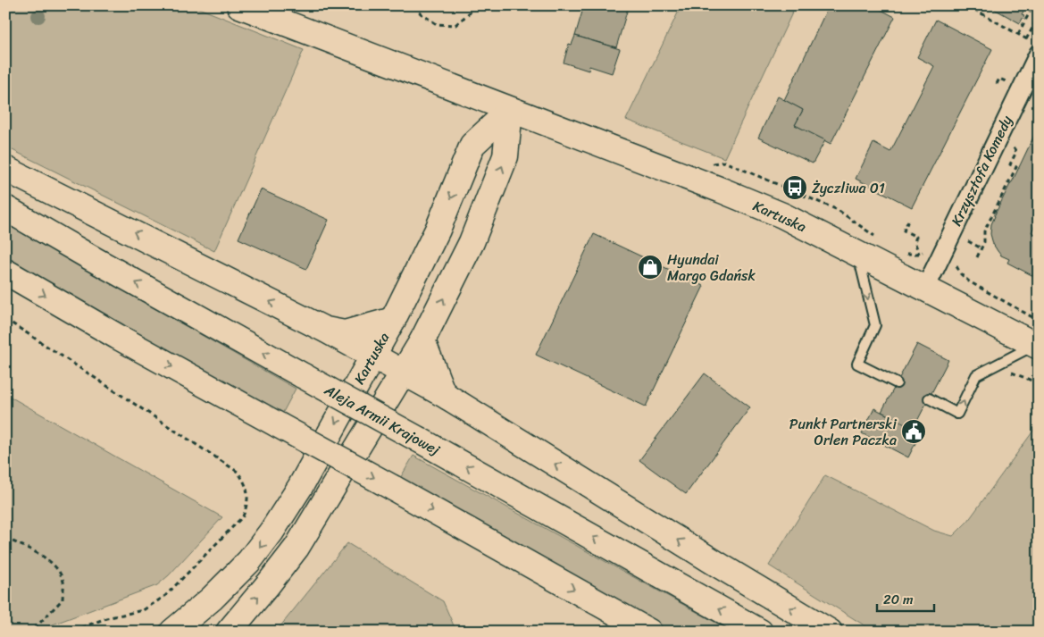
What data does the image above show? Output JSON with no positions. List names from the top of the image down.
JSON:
{
  "streets": {
    "main road": ["Kartuska", "Aleja Armii Krajowej"],
    "street": ["Krzysztofa Komedy"]
  },
  "crossings": [
    ["Krzysztofa Komedy", "Kartuska"]
  ],
  "places": {
    "bus stop": ["Życzliwa 01"],
    "shop": ["Hyundai Margo Gdańsk"],
    "public building": ["Punkt Partnerski Orlen Paczka"]
  },
  "scale_bar": "20 m"
}
